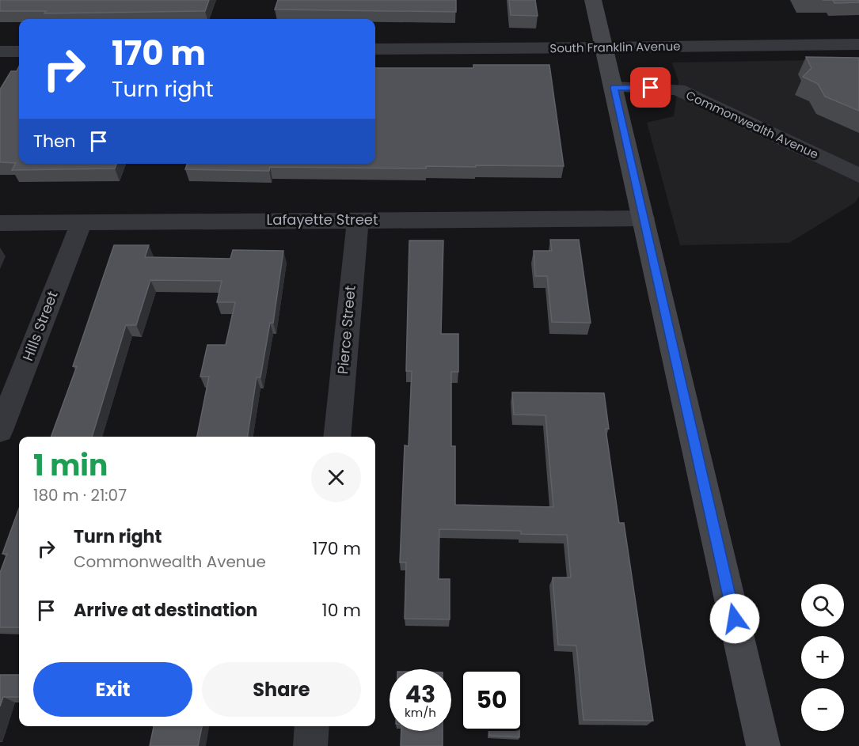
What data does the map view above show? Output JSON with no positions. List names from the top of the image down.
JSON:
{
  "streets": {
    "street": [
      "South Franklin Avenue",
      "Commonwealth Avenue",
      "Lafayette Street",
      "Hills Street",
      "Pierce Street"
    ]
  },
  "crossings": [
    ["Lafayette Street", "Hills Street"],
    ["Lafayette Street", "Pierce Street"]
  ],
  "page": {
    "turn": ["170 m", "Turn right"],
    "then": "Then",
    "heading": ["1 min", "180 m · 21:07"],
    "list": [
      {
        "name": "Turn right",
        "note": "Commonwealth Avenue",
        "value": "170 m"
      },
      {
        "name": "Arrive at destination",
        "value": "10 m"
      }
    ],
    "map_buttons": ["+", "−"],
    "buttons": ["Exit", "Share"],
    "speed": "43 km/h",
    "limit": "50"
  }
}
